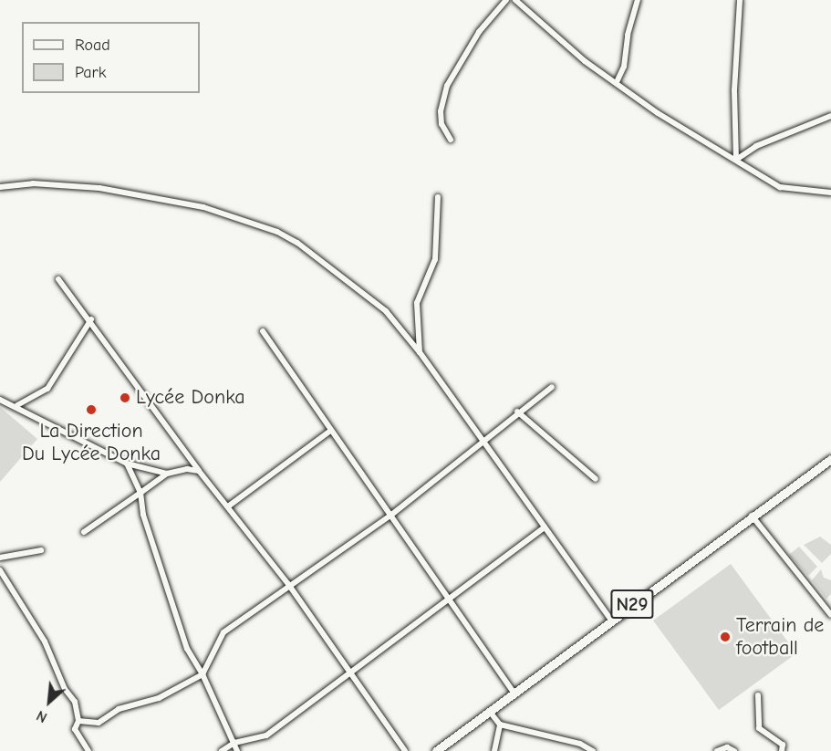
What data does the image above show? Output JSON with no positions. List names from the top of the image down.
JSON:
{
  "streets": {
    "main road": ["N29"]
  },
  "places": ["Lycée Donka", "La Direction Du Lycée Donka", "Terrain de football"],
  "legend": ["Road", "Park"],
  "north": "bottom left"
}
